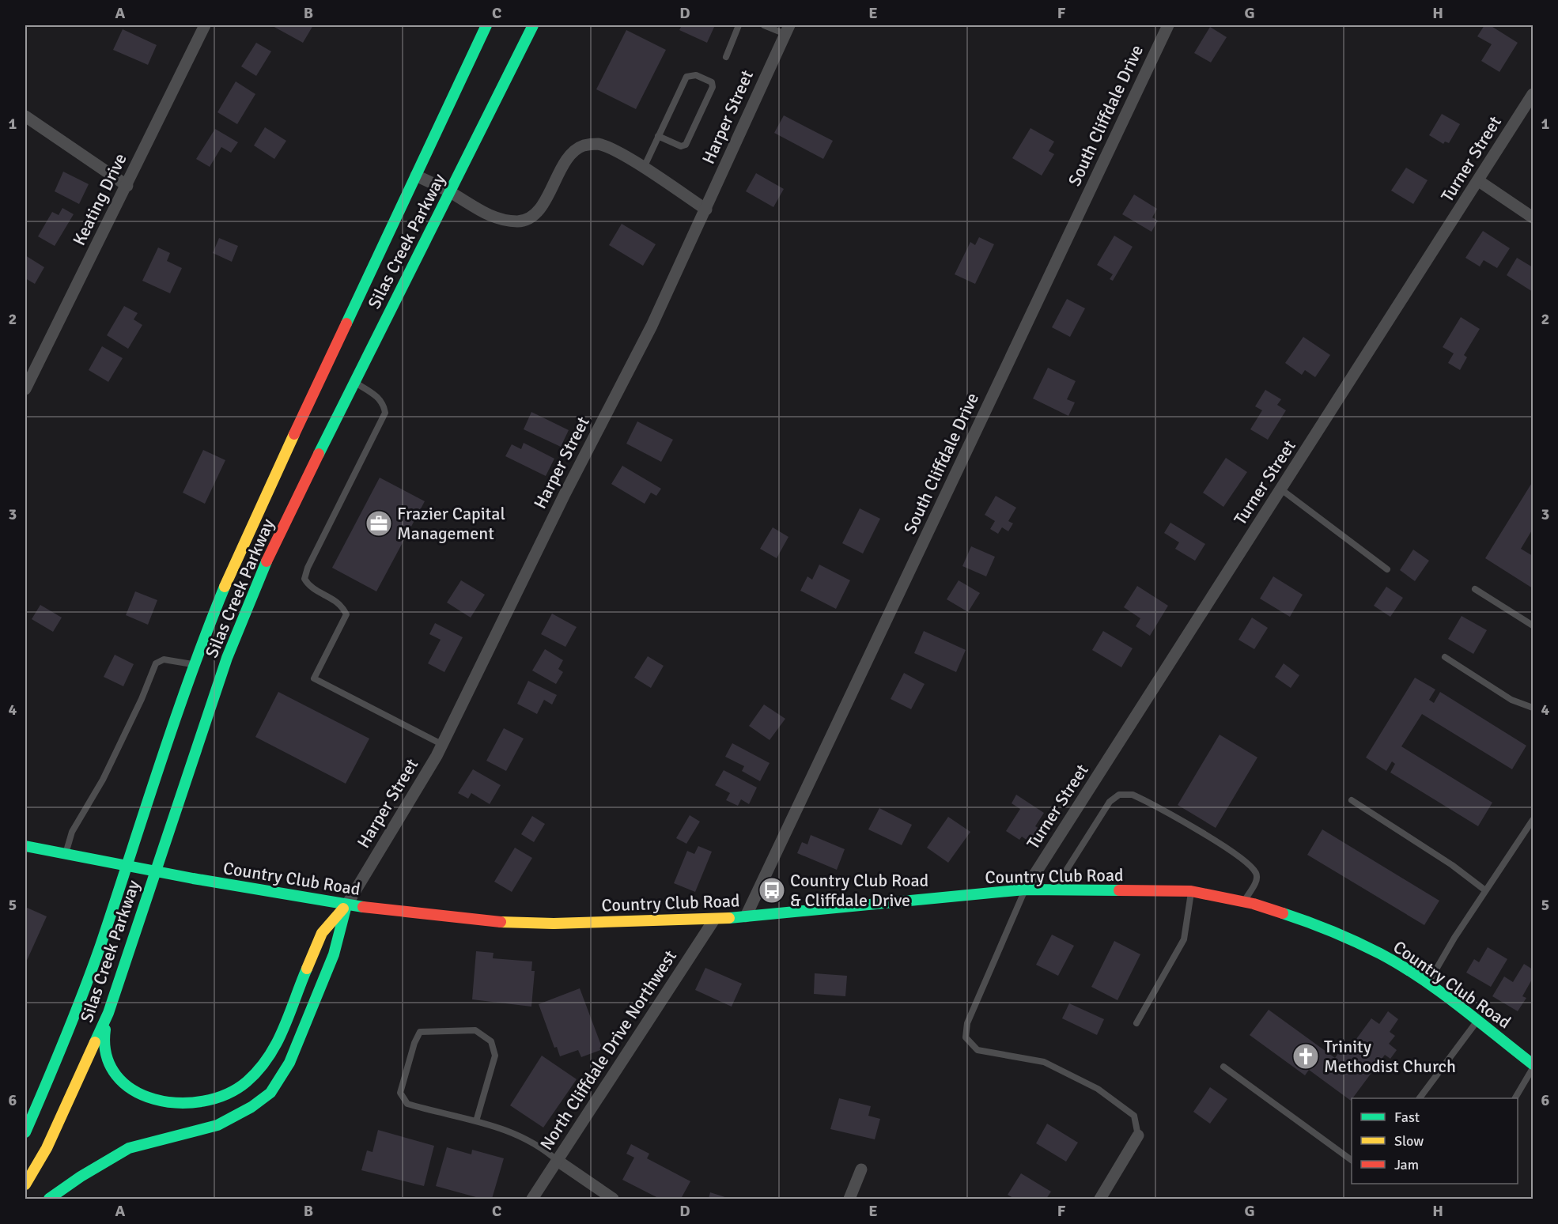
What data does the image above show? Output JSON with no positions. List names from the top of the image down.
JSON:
{
  "streets": {
    "main road": ["Silas Creek Parkway", "Country Club Road"],
    "street": [
      "South Cliffdale Drive",
      "Harper Street",
      "Turner Street",
      "Keating Drive",
      "North Cliffdale Drive Northwest"
    ]
  },
  "crossings": [
    ["South Cliffdale Drive", "Country Club Road"],
    ["Harper Street", "Country Club Road"],
    ["Turner Street", "Country Club Road"],
    ["Country Club Road", "North Cliffdale Drive Northwest"]
  ],
  "places": {
    "office": ["Frazier Capital Management"],
    "bus stop": ["Country Club Road & Cliffdale Drive"],
    "church": ["Trinity Methodist Church"]
  },
  "legend": ["Fast", "Slow", "Jam"],
  "grid": {
    "columns": [
      "A",
      "B",
      "C",
      "D",
      "E",
      "F",
      "G",
      "H"
    ],
    "rows": [
      "1",
      "2",
      "3",
      "4",
      "5",
      "6"
    ]
  }
}
